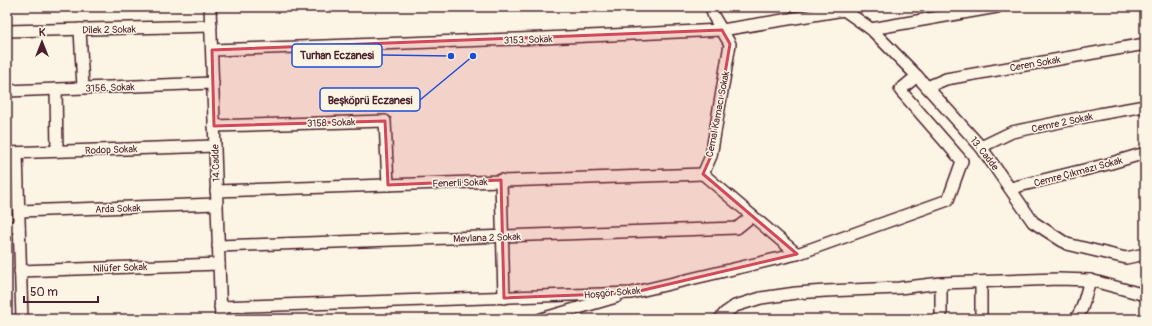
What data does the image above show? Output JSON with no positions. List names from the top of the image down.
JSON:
{
  "streets": {
    "street": [
      "Dilek 2 Sokak",
      "3153. Sokak",
      "Ceren Sokak",
      "3156. Sokak",
      "Cemal Kamacı Sokak",
      "3158. Sokak",
      "Cemre 2 Sokak",
      "Rodop Sokak",
      "13. Cadde",
      "14.Cadde",
      "Cemre Çıkmazı Sokak",
      "Fenerli Sokak",
      "Arda Sokak",
      "Mevlana 2 Sokak",
      "Nilüfer Sokak",
      "Hoşgör Sokak"
    ]
  },
  "crossings": [
    ["Dilek 2 Sokak", "14.Cadde"],
    ["3153. Sokak", "Cemal Kamacı Sokak"],
    ["3153. Sokak", "13. Cadde"],
    ["3153. Sokak", "14.Cadde"],
    ["Ceren Sokak", "13. Cadde"],
    ["3156. Sokak", "14.Cadde"],
    ["Cemal Kamacı Sokak", "Fenerli Sokak"],
    ["3158. Sokak", "14.Cadde"],
    ["3158. Sokak", "Fenerli Sokak"],
    ["Cemre 2 Sokak", "13. Cadde"],
    ["Rodop Sokak", "14.Cadde"],
    ["13. Cadde", "Cemre Çıkmazı Sokak"],
    ["13. Cadde", "Hoşgör Sokak"],
    ["14.Cadde", "Fenerli Sokak"],
    ["14.Cadde", "Arda Sokak"],
    ["14.Cadde", "Mevlana 2 Sokak"],
    ["14.Cadde", "Nilüfer Sokak"],
    ["14.Cadde", "Hoşgör Sokak"]
  ],
  "places": ["Turhan Eczanesi", "Beşköprü Eczanesi"],
  "scale_bar": "50 m",
  "north": "top"
}
